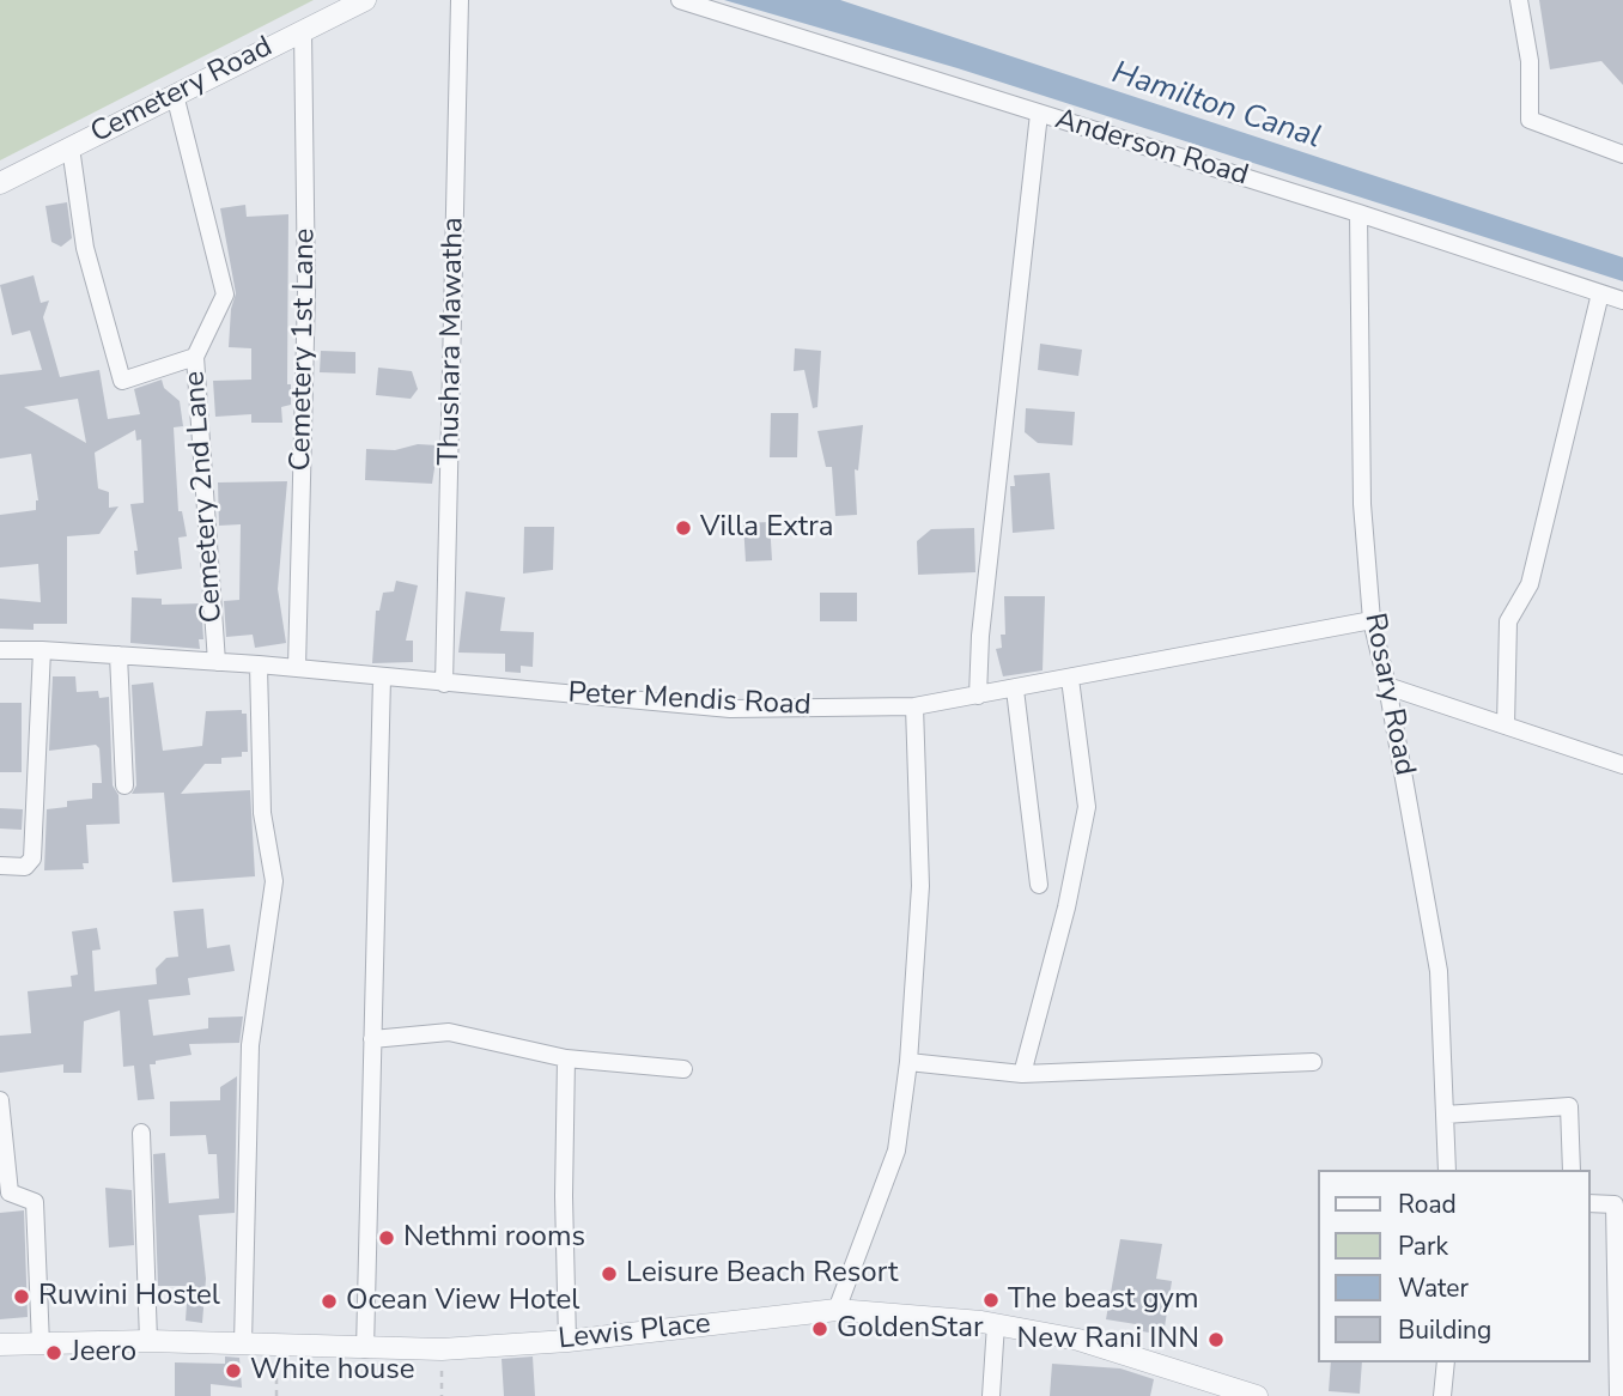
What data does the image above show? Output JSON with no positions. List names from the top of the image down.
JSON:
{
  "streets": {
    "street": [
      "Cemetery Road",
      "Anderson Road",
      "Thushara Mawatha",
      "Cemetery 1st Lane",
      "Cemetery 2nd Lane",
      "Rosary Road",
      "Peter Mendis Road",
      "Lewis Place"
    ]
  },
  "crossings": [
    ["Cemetery Road", "Cemetery 1st Lane"],
    ["Cemetery Road", "Cemetery 2nd Lane"],
    ["Anderson Road", "Rosary Road"],
    ["Thushara Mawatha", "Peter Mendis Road"],
    ["Cemetery 1st Lane", "Peter Mendis Road"],
    ["Cemetery 2nd Lane", "Peter Mendis Road"],
    ["Rosary Road", "Peter Mendis Road"]
  ],
  "water": ["Hamilton Canal"],
  "places": [
    "Villa Extra",
    "Nethmi rooms",
    "Leisure Beach Resort",
    "Ruwini Hostel",
    "The beast gym",
    "Ocean View Hotel",
    "GoldenStar",
    "New Rani INN",
    "Jeero",
    "White house"
  ],
  "legend": [
    "Road",
    "Park",
    "Water",
    "Building"
  ]
}
